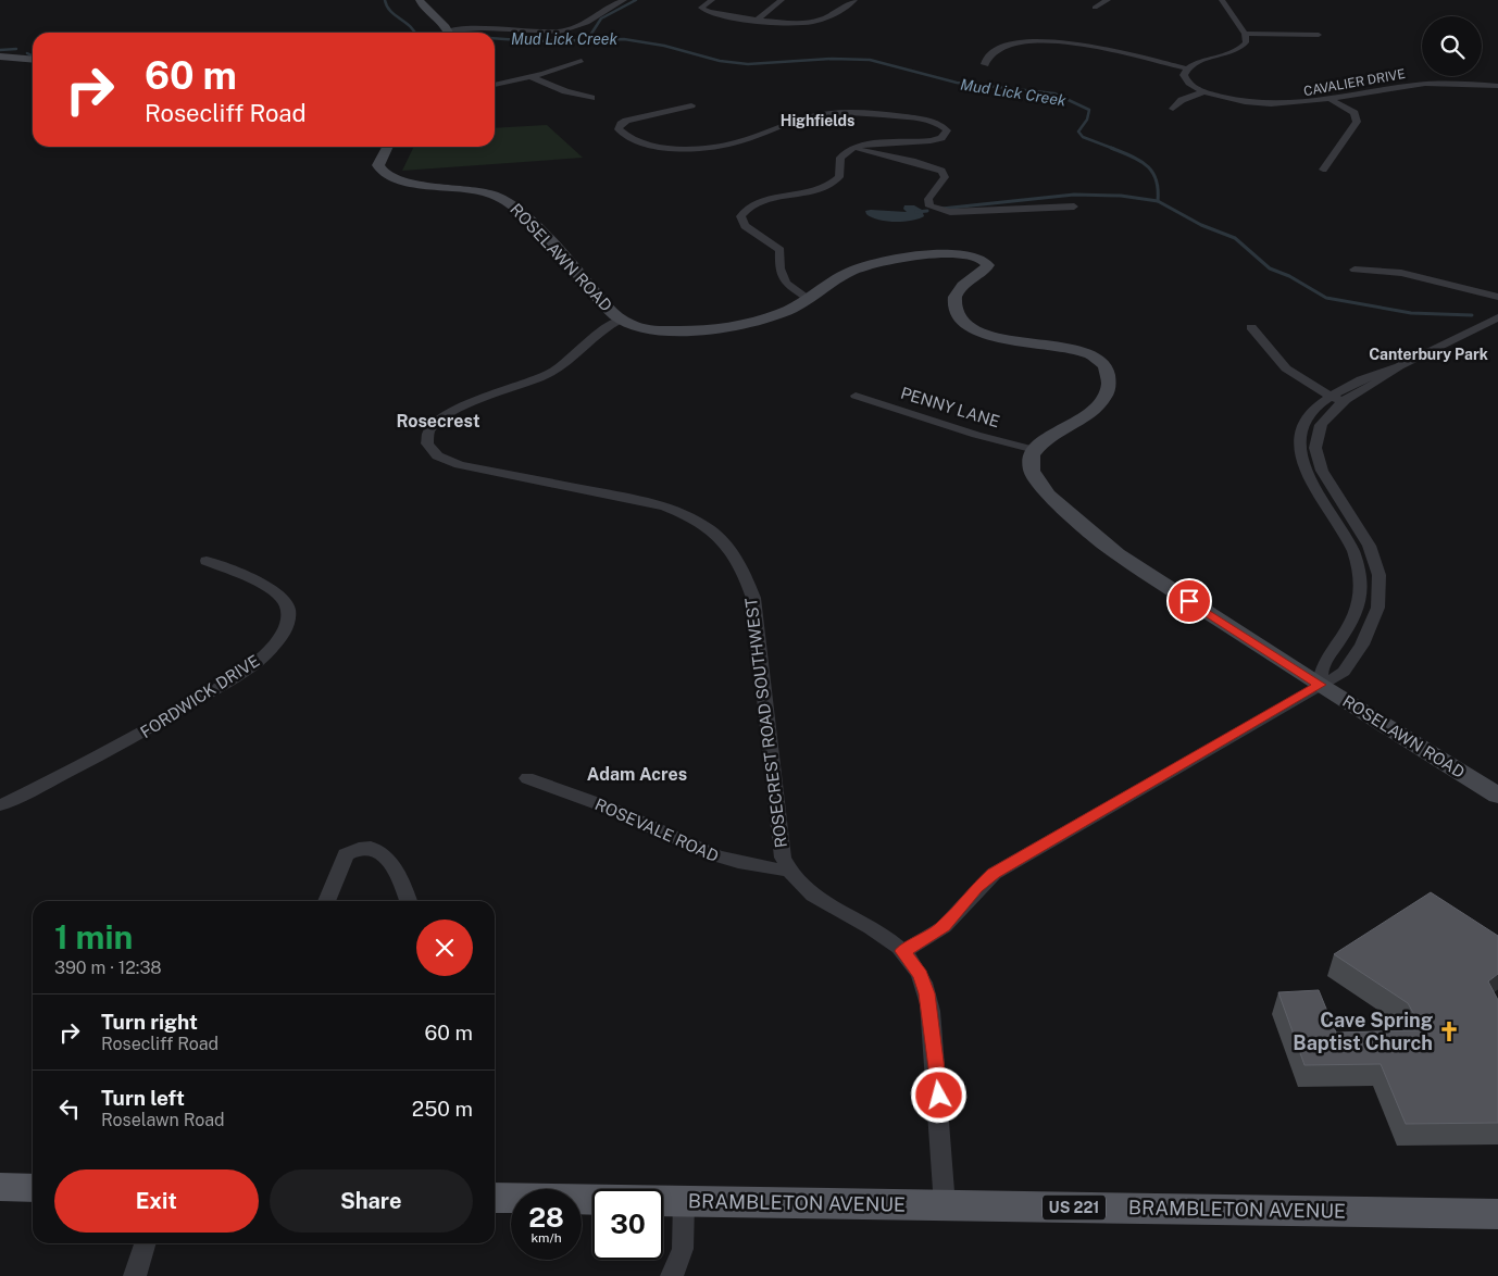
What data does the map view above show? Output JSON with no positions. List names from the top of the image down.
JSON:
{
  "streets": {
    "main road": ["BRAMBLETON AVENUE", "US 221"],
    "street": [
      "CAVALIER DRIVE",
      "ROSELAWN ROAD",
      "PENNY LANE",
      "FORDWICK DRIVE",
      "ROSECREST ROAD SOUTHWEST",
      "ROSEVALE ROAD"
    ]
  },
  "crossings": [
    ["ROSELAWN ROAD", "PENNY LANE"],
    ["ROSELAWN ROAD", "ROSECREST ROAD SOUTHWEST"],
    ["ROSECREST ROAD SOUTHWEST", "ROSEVALE ROAD"],
    ["ROSECREST ROAD SOUTHWEST", "BRAMBLETON AVENUE"]
  ],
  "districts": [
    "Highfields",
    "Canterbury Park",
    "Rosecrest",
    "Adam Acres"
  ],
  "water": ["Mud Lick Creek"],
  "places": {
    "church": ["Cave Spring Baptist Church"]
  },
  "page": {
    "turn": ["60 m", "Rosecliff Road"],
    "heading": ["1 min", "390 m · 12:38"],
    "list": [
      {
        "name": "Turn right",
        "note": "Rosecliff Road",
        "value": "60 m"
      },
      {
        "name": "Turn left",
        "note": "Roselawn Road",
        "value": "250 m"
      }
    ],
    "buttons": ["Exit", "Share"],
    "speed": "28 km/h",
    "limit": "30"
  }
}
